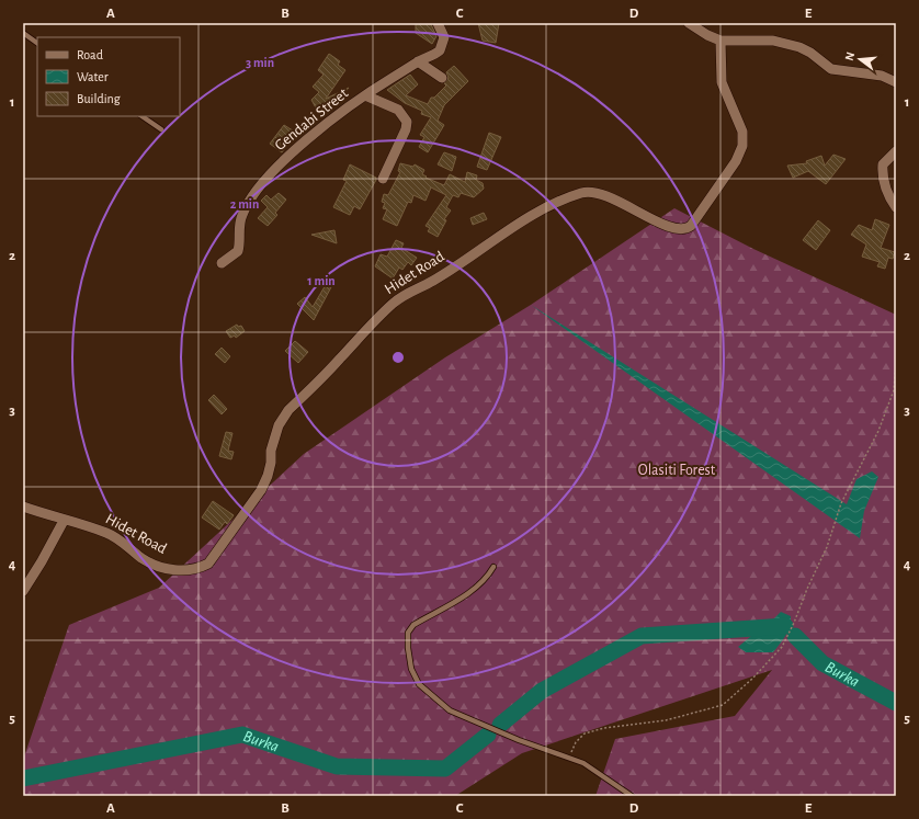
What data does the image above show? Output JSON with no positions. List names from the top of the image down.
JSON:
{
  "streets": {
    "street": ["Gendabi Street", "Hidet Road"]
  },
  "water": ["Burka"],
  "parks": ["Olasiti Forest"],
  "legend": ["Road", "Water", "Building"],
  "north": "left",
  "grid": {
    "columns": [
      "A",
      "B",
      "C",
      "D",
      "E"
    ],
    "rows": [
      "1",
      "2",
      "3",
      "4",
      "5"
    ]
  },
  "rings": ["3 min", "2 min", "1 min"]
}
